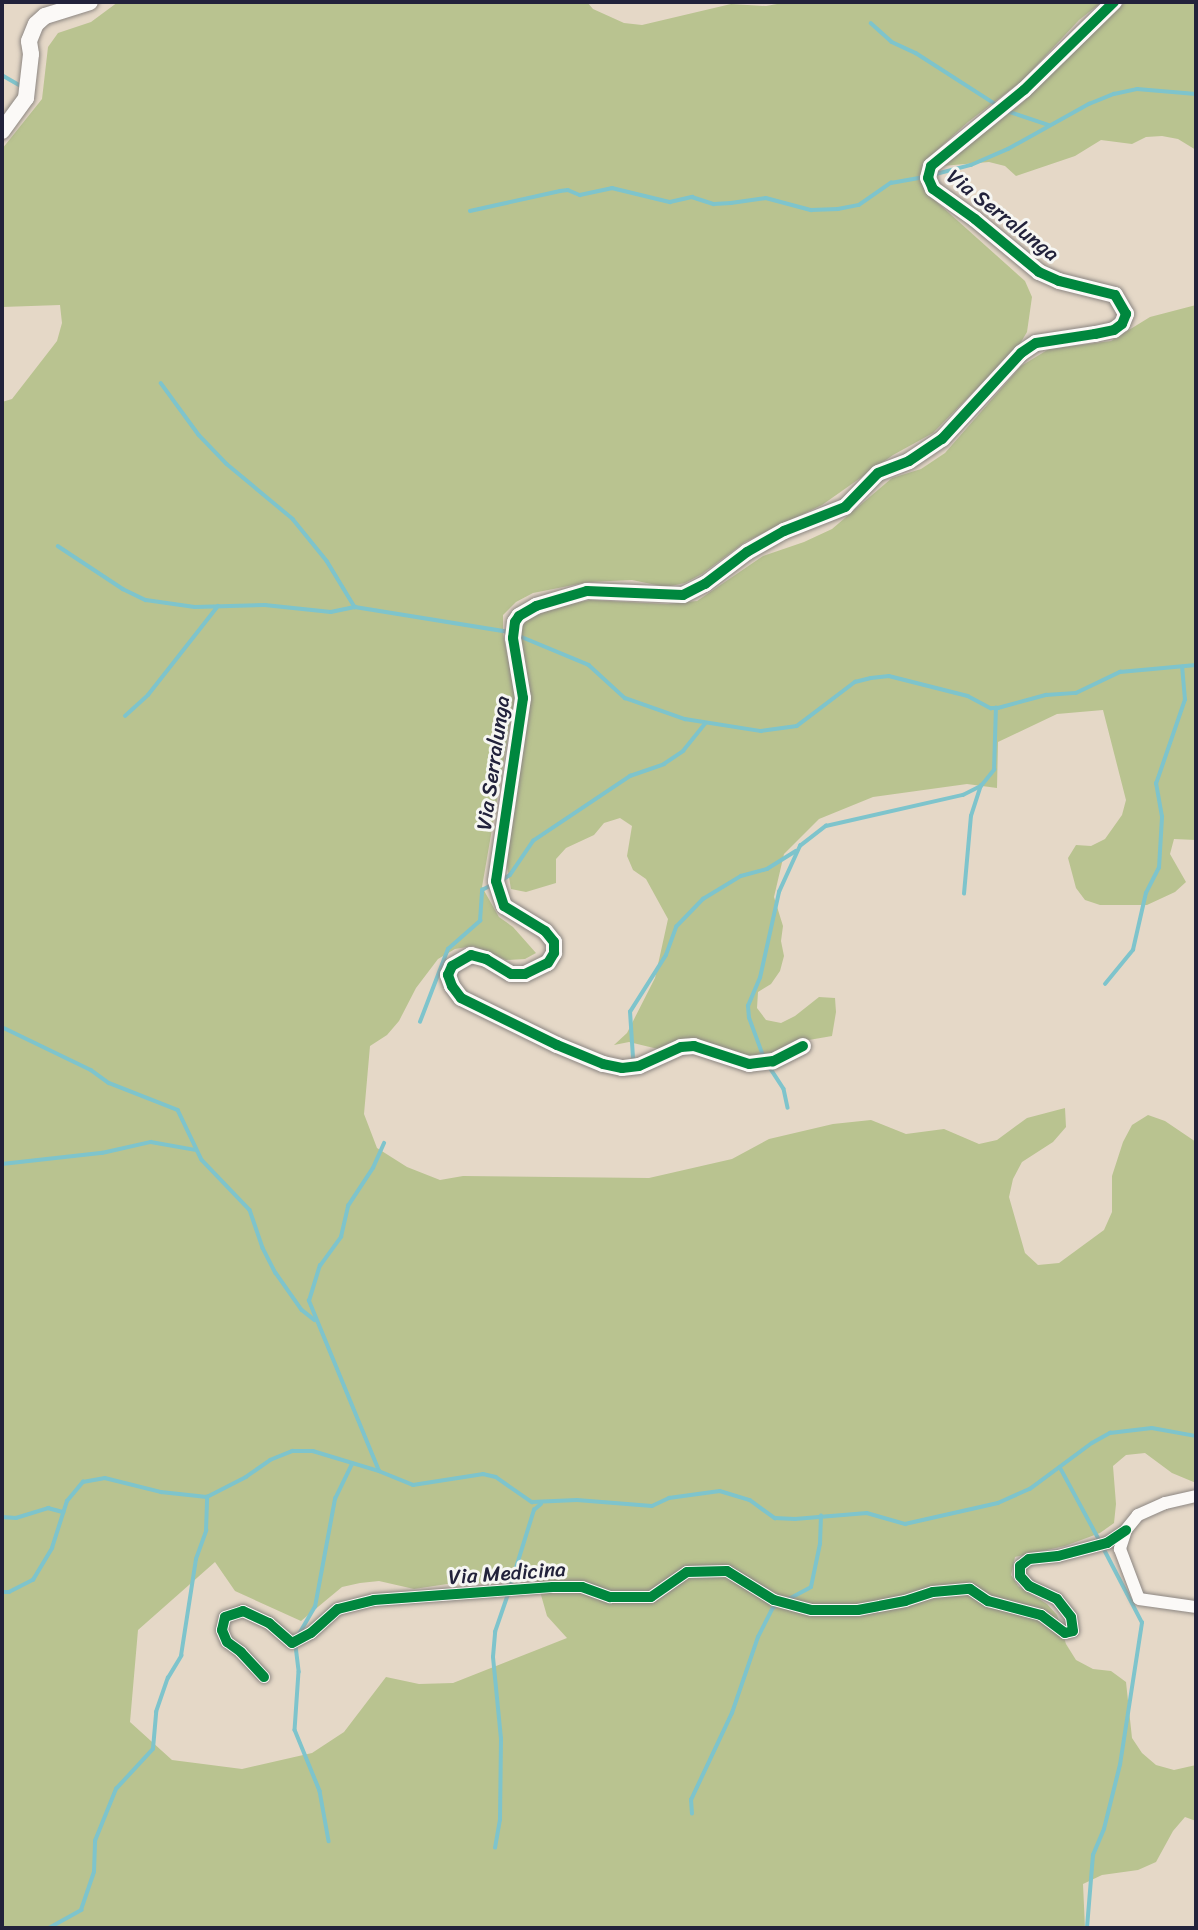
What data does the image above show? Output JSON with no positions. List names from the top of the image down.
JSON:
{
  "streets": {
    "street": ["Via Serralunga", "Via Medicina"]
  }
}
